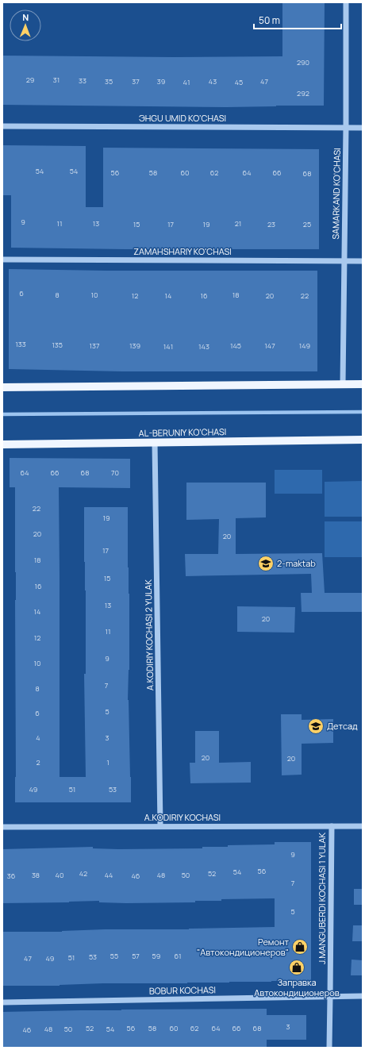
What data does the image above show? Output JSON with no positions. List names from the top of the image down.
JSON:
{
  "streets": {
    "main road": ["AL-BERUNIY KO’CHASI"],
    "street": [
      "ЭHGU UMID KO’CHASI",
      "SAMARKAND KO'CHASI",
      "ZAMAHSHARIY KO'CHASI",
      "A.KODIRIY KOCHASI 2 YULAK",
      "A.KODIRIY KOCHASI",
      "J.MANGUBERDI KOCHASI 1 YULAK",
      "BOBUR KOCHASI"
    ]
  },
  "crossings": [
    ["ЭHGU UMID KO’CHASI", "SAMARKAND KO'CHASI"],
    ["SAMARKAND KO'CHASI", "ZAMAHSHARIY KO'CHASI"],
    ["AL-BERUNIY KO’CHASI", "A.KODIRIY KOCHASI 2 YULAK"],
    ["A.KODIRIY KOCHASI 2 YULAK", "A.KODIRIY KOCHASI"],
    ["A.KODIRIY KOCHASI", "J.MANGUBERDI KOCHASI 1 YULAK"],
    ["J.MANGUBERDI KOCHASI 1 YULAK", "BOBUR KOCHASI"]
  ],
  "places": {
    "school or university": ["2-maktab", "Детсад"],
    "shop": ["Ремонт \"Автокондиционеров\"", "Заправка Автокондиционеров"]
  },
  "house_numbers": [
    "290",
    "29",
    "31",
    "33",
    "35",
    "37",
    "39",
    "43",
    "47",
    "41",
    "45",
    "292",
    "54",
    "54",
    "56",
    "58",
    "60",
    "62",
    "64",
    "66",
    "68",
    "9",
    "11",
    "13",
    "21",
    "15",
    "17",
    "19",
    "23",
    "25",
    "6",
    "8",
    "10",
    "18",
    "12",
    "14",
    "16",
    "20",
    "22",
    "133",
    "135",
    "137",
    "139",
    "145",
    "147",
    "149",
    "141",
    "143",
    "64",
    "66",
    "68",
    "70",
    "22",
    "19",
    "20",
    "20",
    "17",
    "18",
    "15",
    "16",
    "13",
    "14",
    "20",
    "11",
    "12",
    "9",
    "10",
    "7",
    "8",
    "5",
    "6",
    "4",
    "3",
    "20",
    "20",
    "2",
    "1",
    "49",
    "51",
    "53",
    "9",
    "56",
    "54",
    "42",
    "52",
    "38",
    "40",
    "44",
    "48",
    "50",
    "36",
    "46",
    "7",
    "5",
    "55",
    "57",
    "59",
    "61",
    "53",
    "51",
    "47",
    "49",
    "3",
    "52",
    "56",
    "58",
    "60",
    "62",
    "64",
    "66",
    "68",
    "48",
    "50",
    "54",
    "46"
  ],
  "scale_bar": "50 m",
  "north": "top"
}
